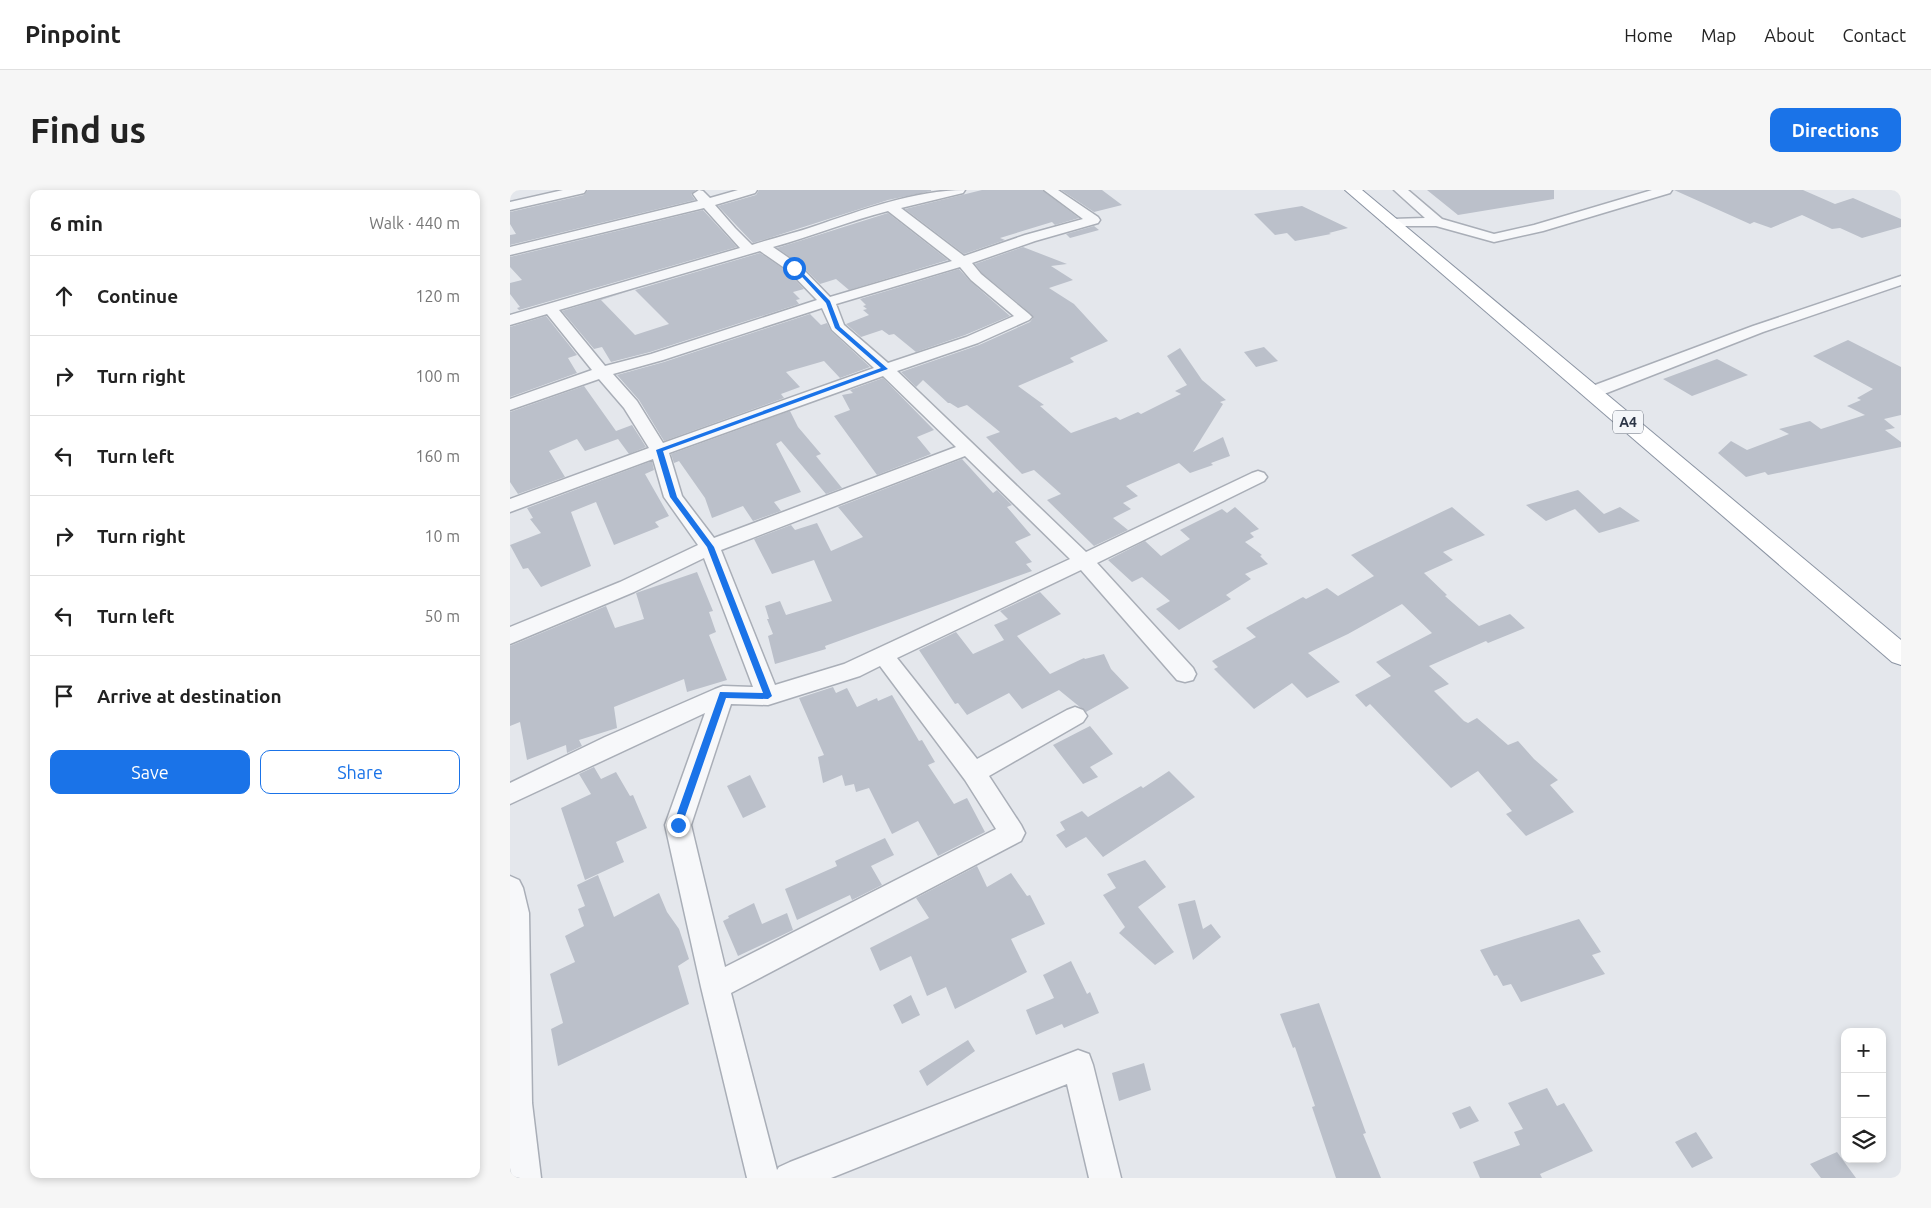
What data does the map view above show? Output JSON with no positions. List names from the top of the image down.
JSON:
{
  "streets": {
    "highway": ["A4"]
  },
  "page": {
    "header": "Pinpoint",
    "nav": [
      "Home",
      "Map",
      "About",
      "Contact"
    ],
    "buttons": [
      "Directions",
      ["Save", "Share"]
    ],
    "title": "Find us",
    "heading": ["6 min", "Walk · 440 m"],
    "list": [
      ["Continue", "120 m"],
      ["Turn right", "100 m"],
      ["Turn left", "160 m"],
      ["Turn right", "10 m"],
      ["Turn left", "50 m"],
      "Arrive at destination"
    ],
    "map_buttons": ["+", "−"]
  }
}
